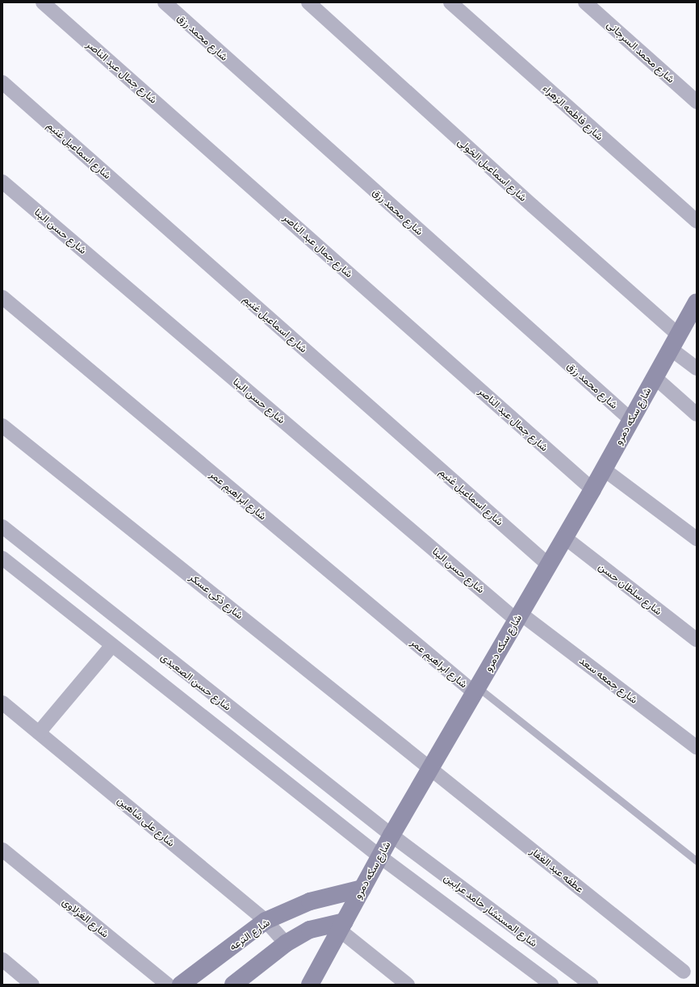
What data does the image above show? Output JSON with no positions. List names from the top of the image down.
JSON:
{
  "streets": {
    "main road": ["شارع سكه دمرو", "شارع الترعه"],
    "street": [
      "شارع محمد رزق",
      "شارع محمد السرجانى",
      "شارع جمال عبد الناصر",
      "شارع فاطمه الزهراء",
      "شارع اسماعيل غنيم",
      "شارع اسماعيل الخولى",
      "شارع حسن البنا",
      "شارع ابراهيم عمر",
      "شارع سلطان حسن",
      "شارع ذكى عسكر",
      "شارع جمعه سعد",
      "شارع حسن الصعيدى",
      "شارع على شاهين",
      "عطفه عبد الغفار",
      "شارع المستشار حامد عرابين",
      "شارع الغزلاوى"
    ]
  },
  "crossings": [
    ["شارع محمد رزق", "شارع سكه دمرو"],
    ["شارع جمال عبد الناصر", "شارع سكه دمرو"],
    ["شارع اسماعيل غنيم", "شارع سكه دمرو"],
    ["شارع اسماعيل الخولى", "شارع سكه دمرو"],
    ["شارع حسن البنا", "شارع سكه دمرو"],
    ["شارع حسن البنا", "شارع جمعه سعد"],
    ["شارع سكه دمرو", "شارع ابراهيم عمر"],
    ["شارع سكه دمرو", "شارع سلطان حسن"],
    ["شارع سكه دمرو", "شارع ذكى عسكر"],
    ["شارع سكه دمرو", "شارع جمعه سعد"],
    ["شارع سكه دمرو", "شارع حسن الصعيدى"],
    ["شارع سكه دمرو", "عطفه عبد الغفار"],
    ["شارع سكه دمرو", "شارع المستشار حامد عرابين"],
    ["شارع سكه دمرو", "شارع الترعه"],
    ["شارع ذكى عسكر", "عطفه عبد الغفار"],
    ["شارع حسن الصعيدى", "شارع المستشار حامد عرابين"],
    ["شارع على شاهين", "شارع الترعه"]
  ]
}
